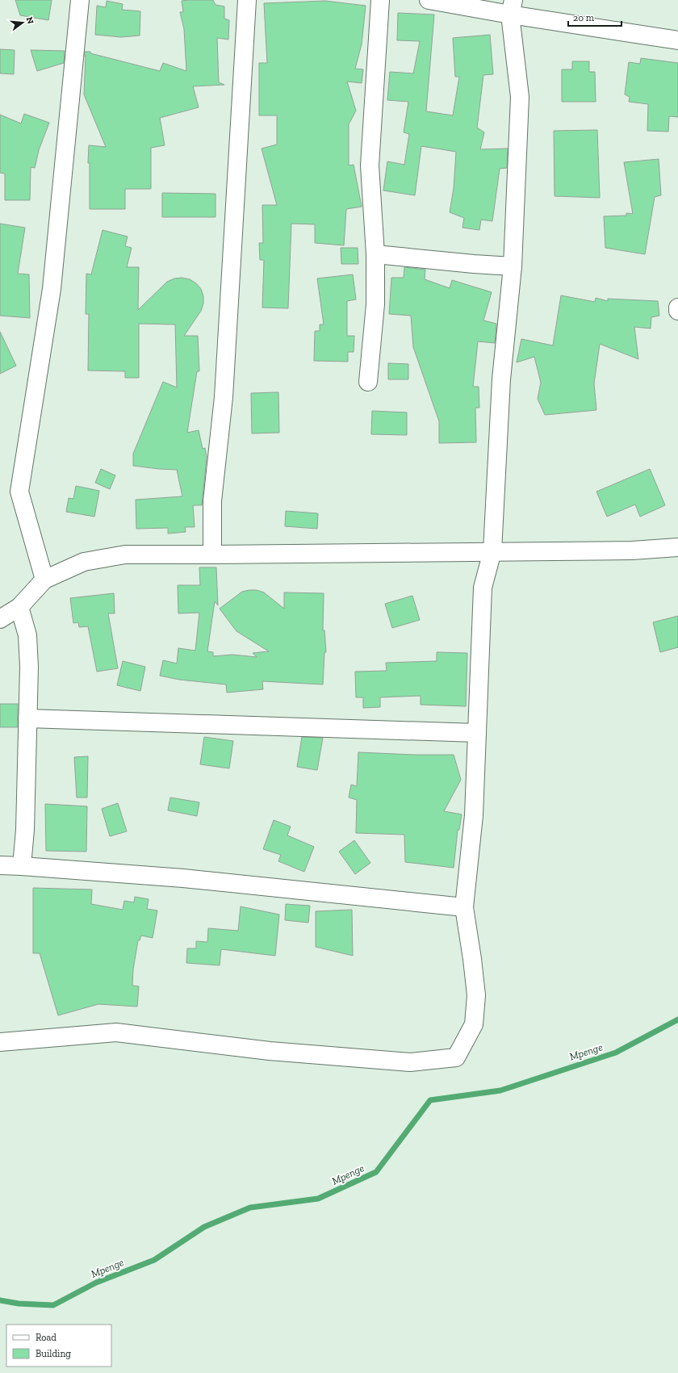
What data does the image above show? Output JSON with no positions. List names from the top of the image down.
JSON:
{
  "water": ["Mpenge"],
  "legend": ["Road", "Building"],
  "scale_bar": "20 m",
  "north": "right"
}
